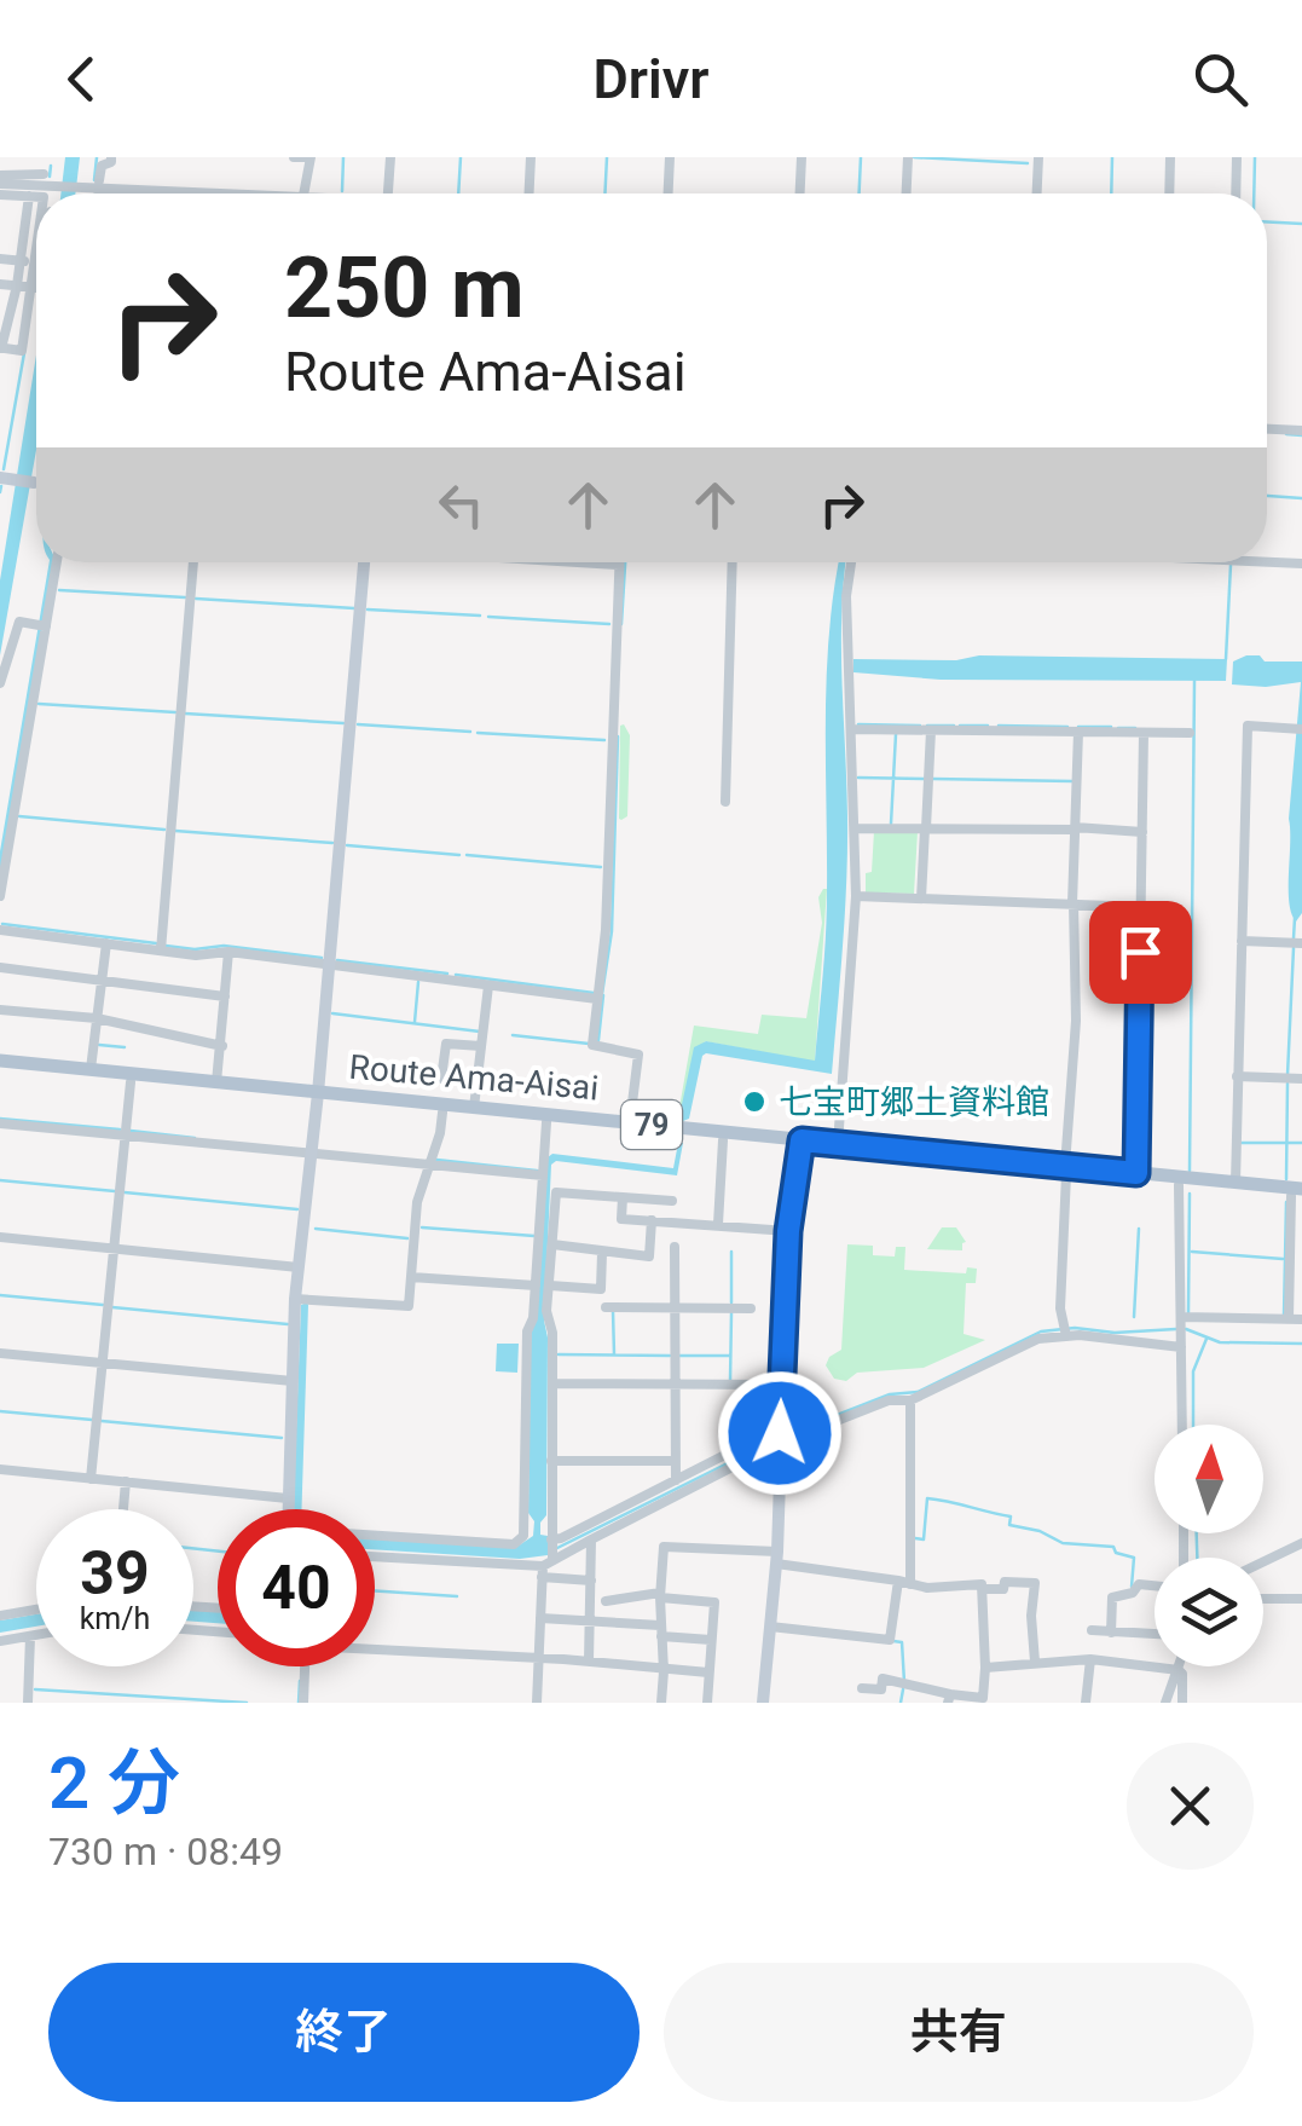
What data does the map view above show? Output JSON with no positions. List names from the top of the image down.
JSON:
{
  "streets": {
    "main road": ["Route Ama-Aisai", "79"]
  },
  "places": ["七宝町郷土資料館"],
  "north": "top",
  "page": {
    "header": "Drivr",
    "turn": ["250 m", "Route Ama-Aisai"],
    "speed": "39 km/h",
    "limit": "40",
    "heading": ["2 分", "730 m · 08:49"],
    "buttons": ["終了", "共有"]
  }
}
